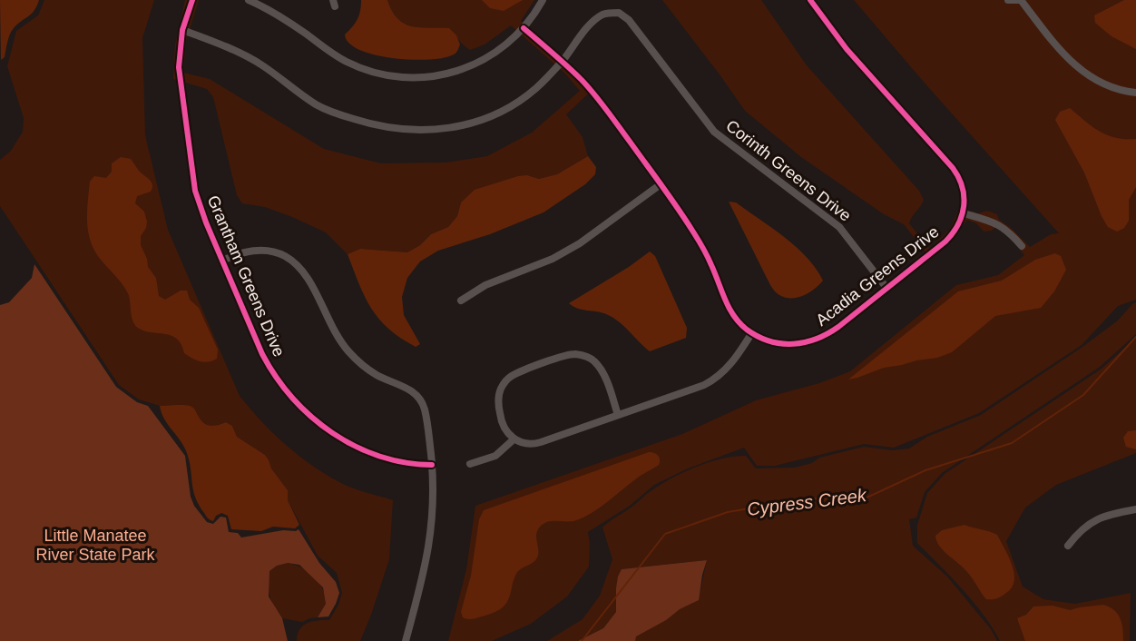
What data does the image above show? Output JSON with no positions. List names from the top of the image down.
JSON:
{
  "streets": {
    "street": ["Corinth Greens Drive", "Grantham Greens Drive", "Acadia Greens Drive"]
  },
  "crossings": [
    ["Corinth Greens Drive", "Grantham Greens Drive"],
    ["Corinth Greens Drive", "Acadia Greens Drive"]
  ],
  "water": ["Cypress Creek"],
  "parks": ["Little Manatee River State Park"]
}
